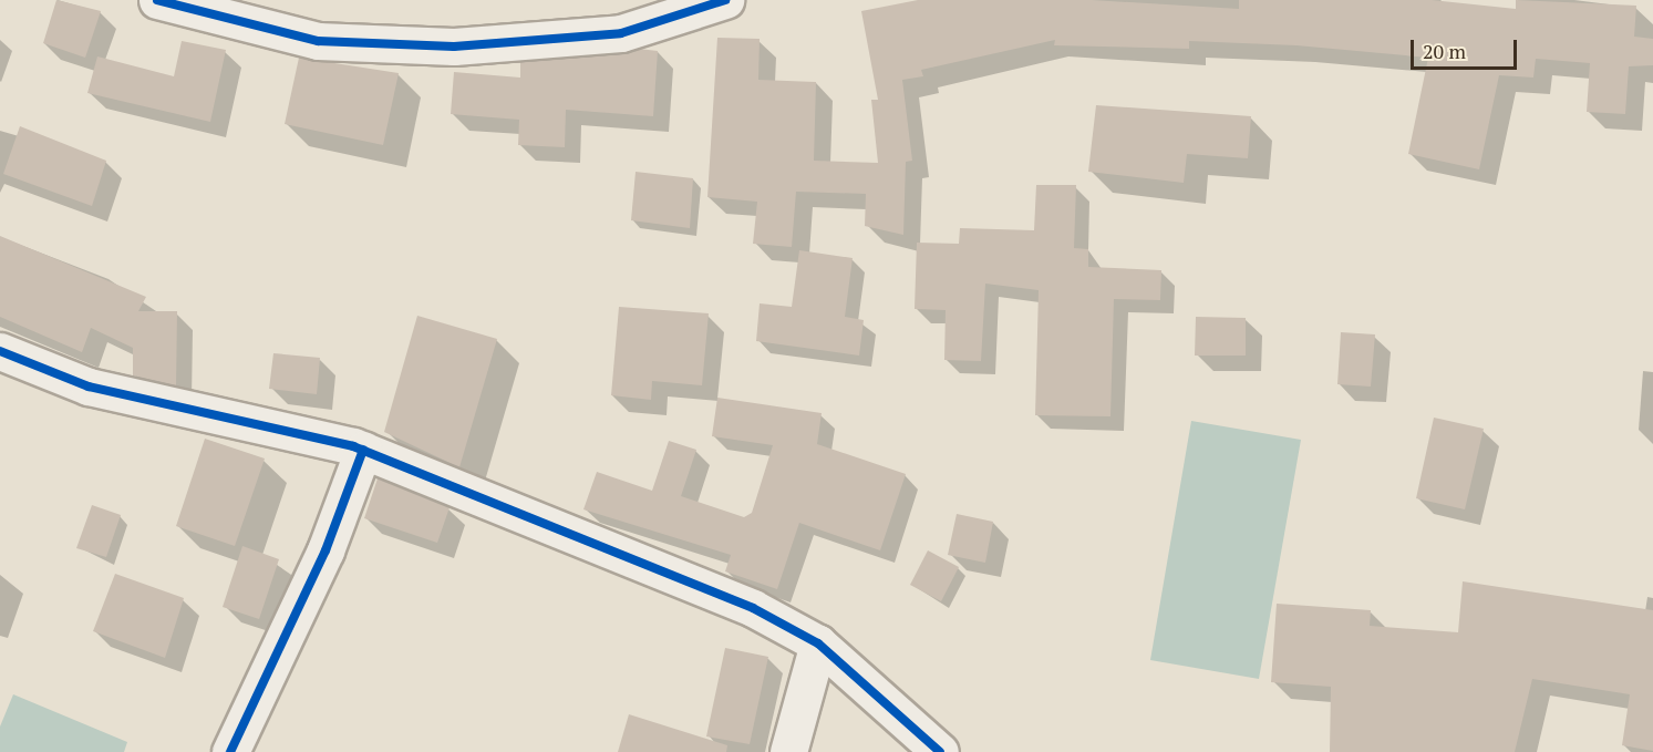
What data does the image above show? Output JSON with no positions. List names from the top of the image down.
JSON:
{
  "scale_bar": "20 m"
}
